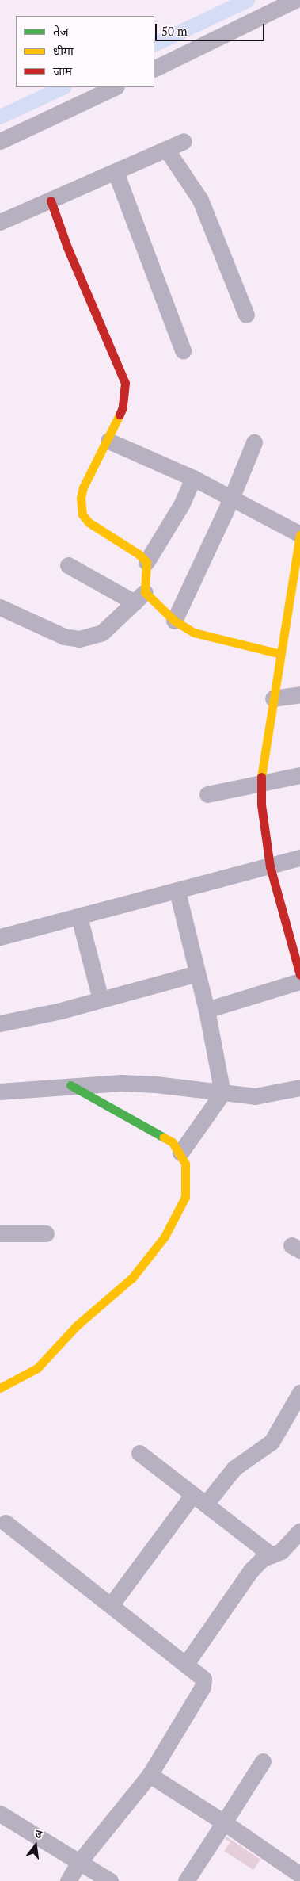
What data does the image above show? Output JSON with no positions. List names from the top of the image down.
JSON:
{
  "legend": ["तेज़", "धीमा", "जाम"],
  "scale_bar": "50 m",
  "north": "top"
}
